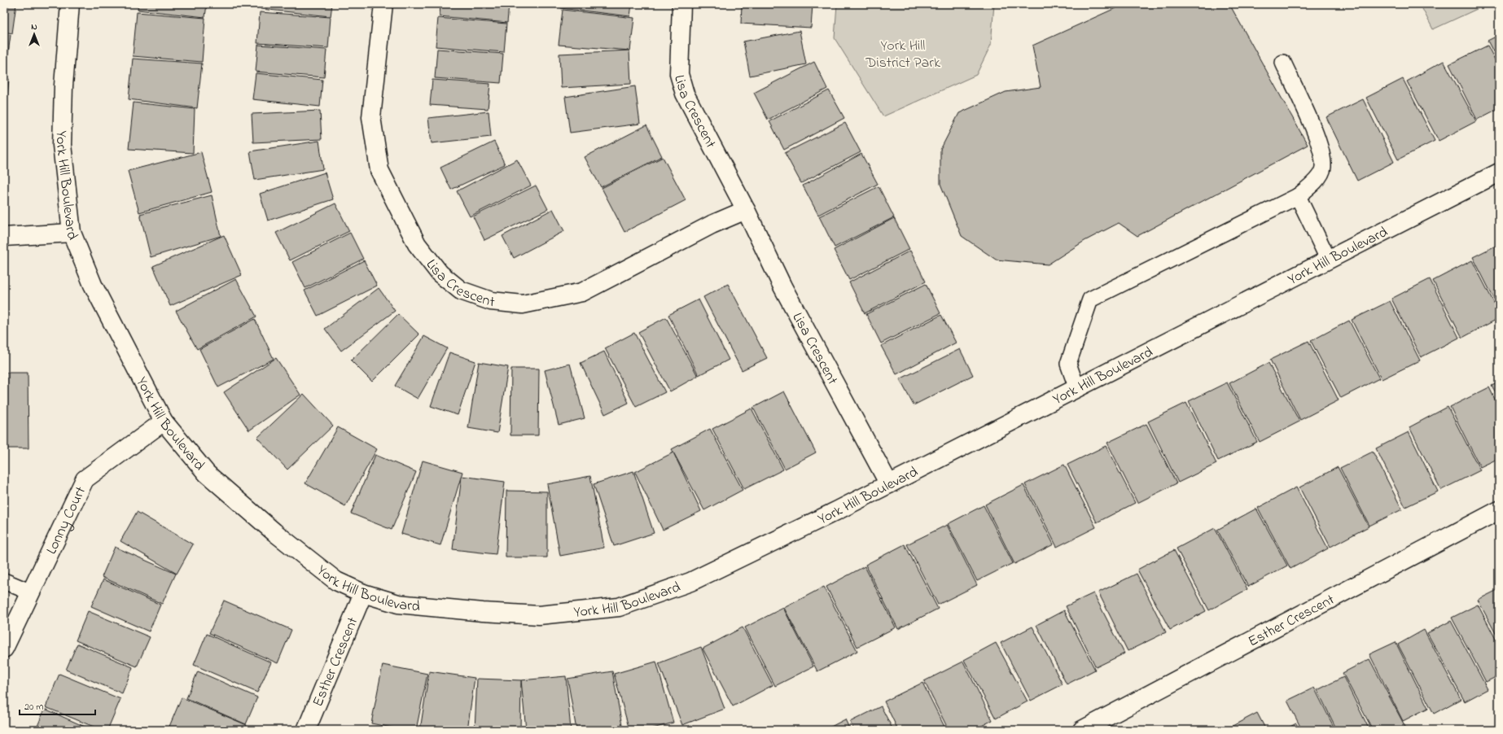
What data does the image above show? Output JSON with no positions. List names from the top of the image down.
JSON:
{
  "streets": {
    "street": [
      "Lisa Crescent",
      "York Hill Boulevard",
      "Lonny Court",
      "Esther Crescent"
    ]
  },
  "crossings": [
    ["Lisa Crescent", "York Hill Boulevard"],
    ["York Hill Boulevard", "Lonny Court"],
    ["York Hill Boulevard", "Esther Crescent"]
  ],
  "parks": ["York Hill District Park"],
  "scale_bar": "20 m",
  "north": "top"
}
